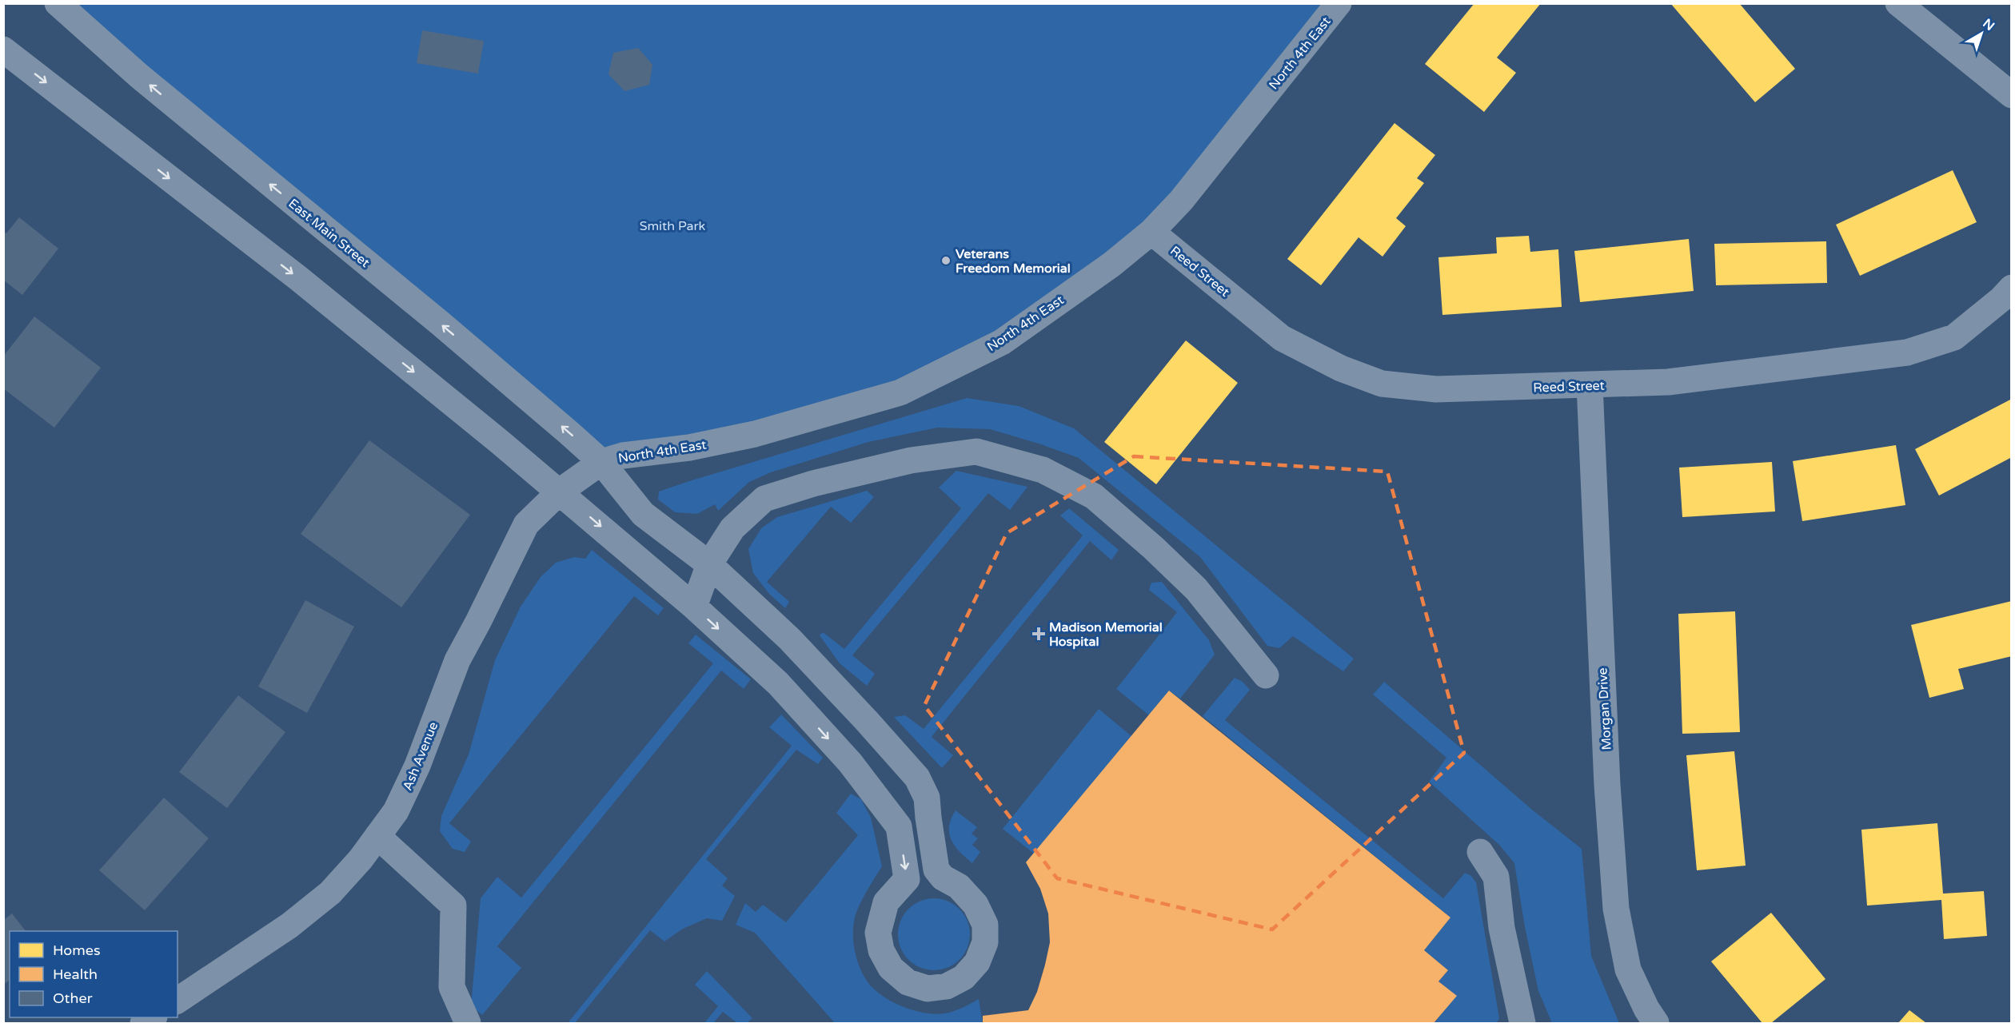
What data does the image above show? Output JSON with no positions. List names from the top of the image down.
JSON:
{
  "streets": {
    "street": [
      "North 4th East",
      "East Main Street",
      "Reed Street",
      "Morgan Drive",
      "Ash Avenue"
    ]
  },
  "crossings": [
    ["North 4th East", "East Main Street"],
    ["North 4th East", "Reed Street"],
    ["North 4th East", "Ash Avenue"],
    ["East Main Street", "Ash Avenue"],
    ["Reed Street", "Morgan Drive"]
  ],
  "parks": ["Smith Park"],
  "places": {
    "other": ["Veterans Freedom Memorial"],
    "health": ["Madison Memorial Hospital"]
  },
  "legend": ["Homes", "Health", "Other"],
  "north": "top right"
}
